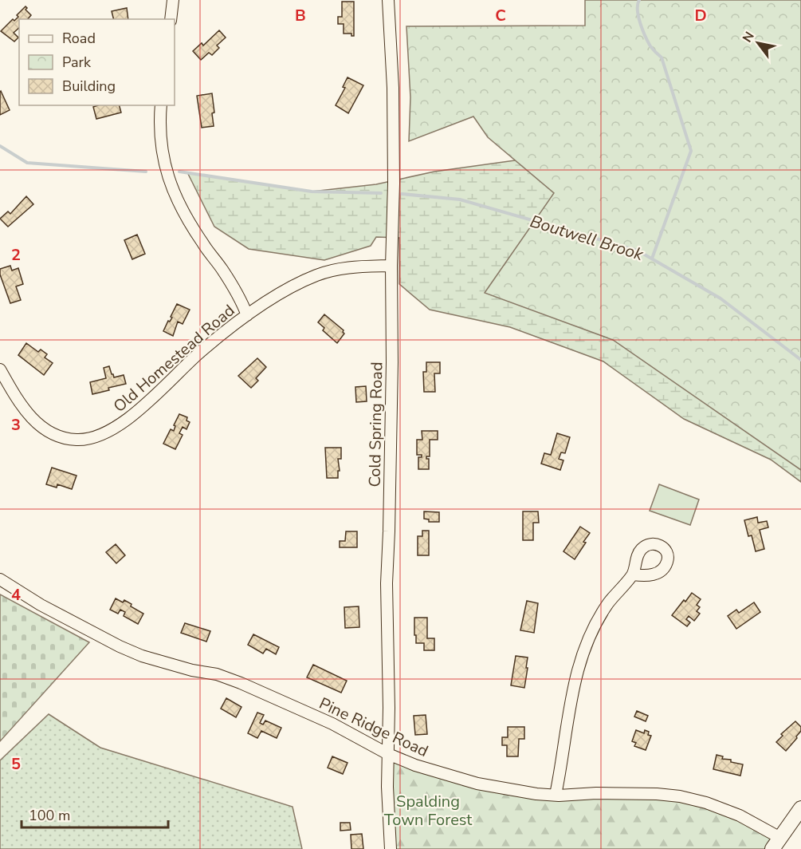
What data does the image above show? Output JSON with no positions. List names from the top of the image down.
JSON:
{
  "streets": {
    "street": ["Old Homestead Road", "Cold Spring Road", "Pine Ridge Road"]
  },
  "crossings": [
    ["Old Homestead Road", "Cold Spring Road"],
    ["Cold Spring Road", "Pine Ridge Road"]
  ],
  "water": ["Boutwell Brook"],
  "parks": ["Spalding Town Forest"],
  "legend": ["Road", "Park", "Building"],
  "scale_bar": "100 m",
  "north": "top left",
  "grid": {
    "columns": ["B", "C", "D"],
    "rows": [
      "2",
      "3",
      "4",
      "5"
    ]
  }
}
